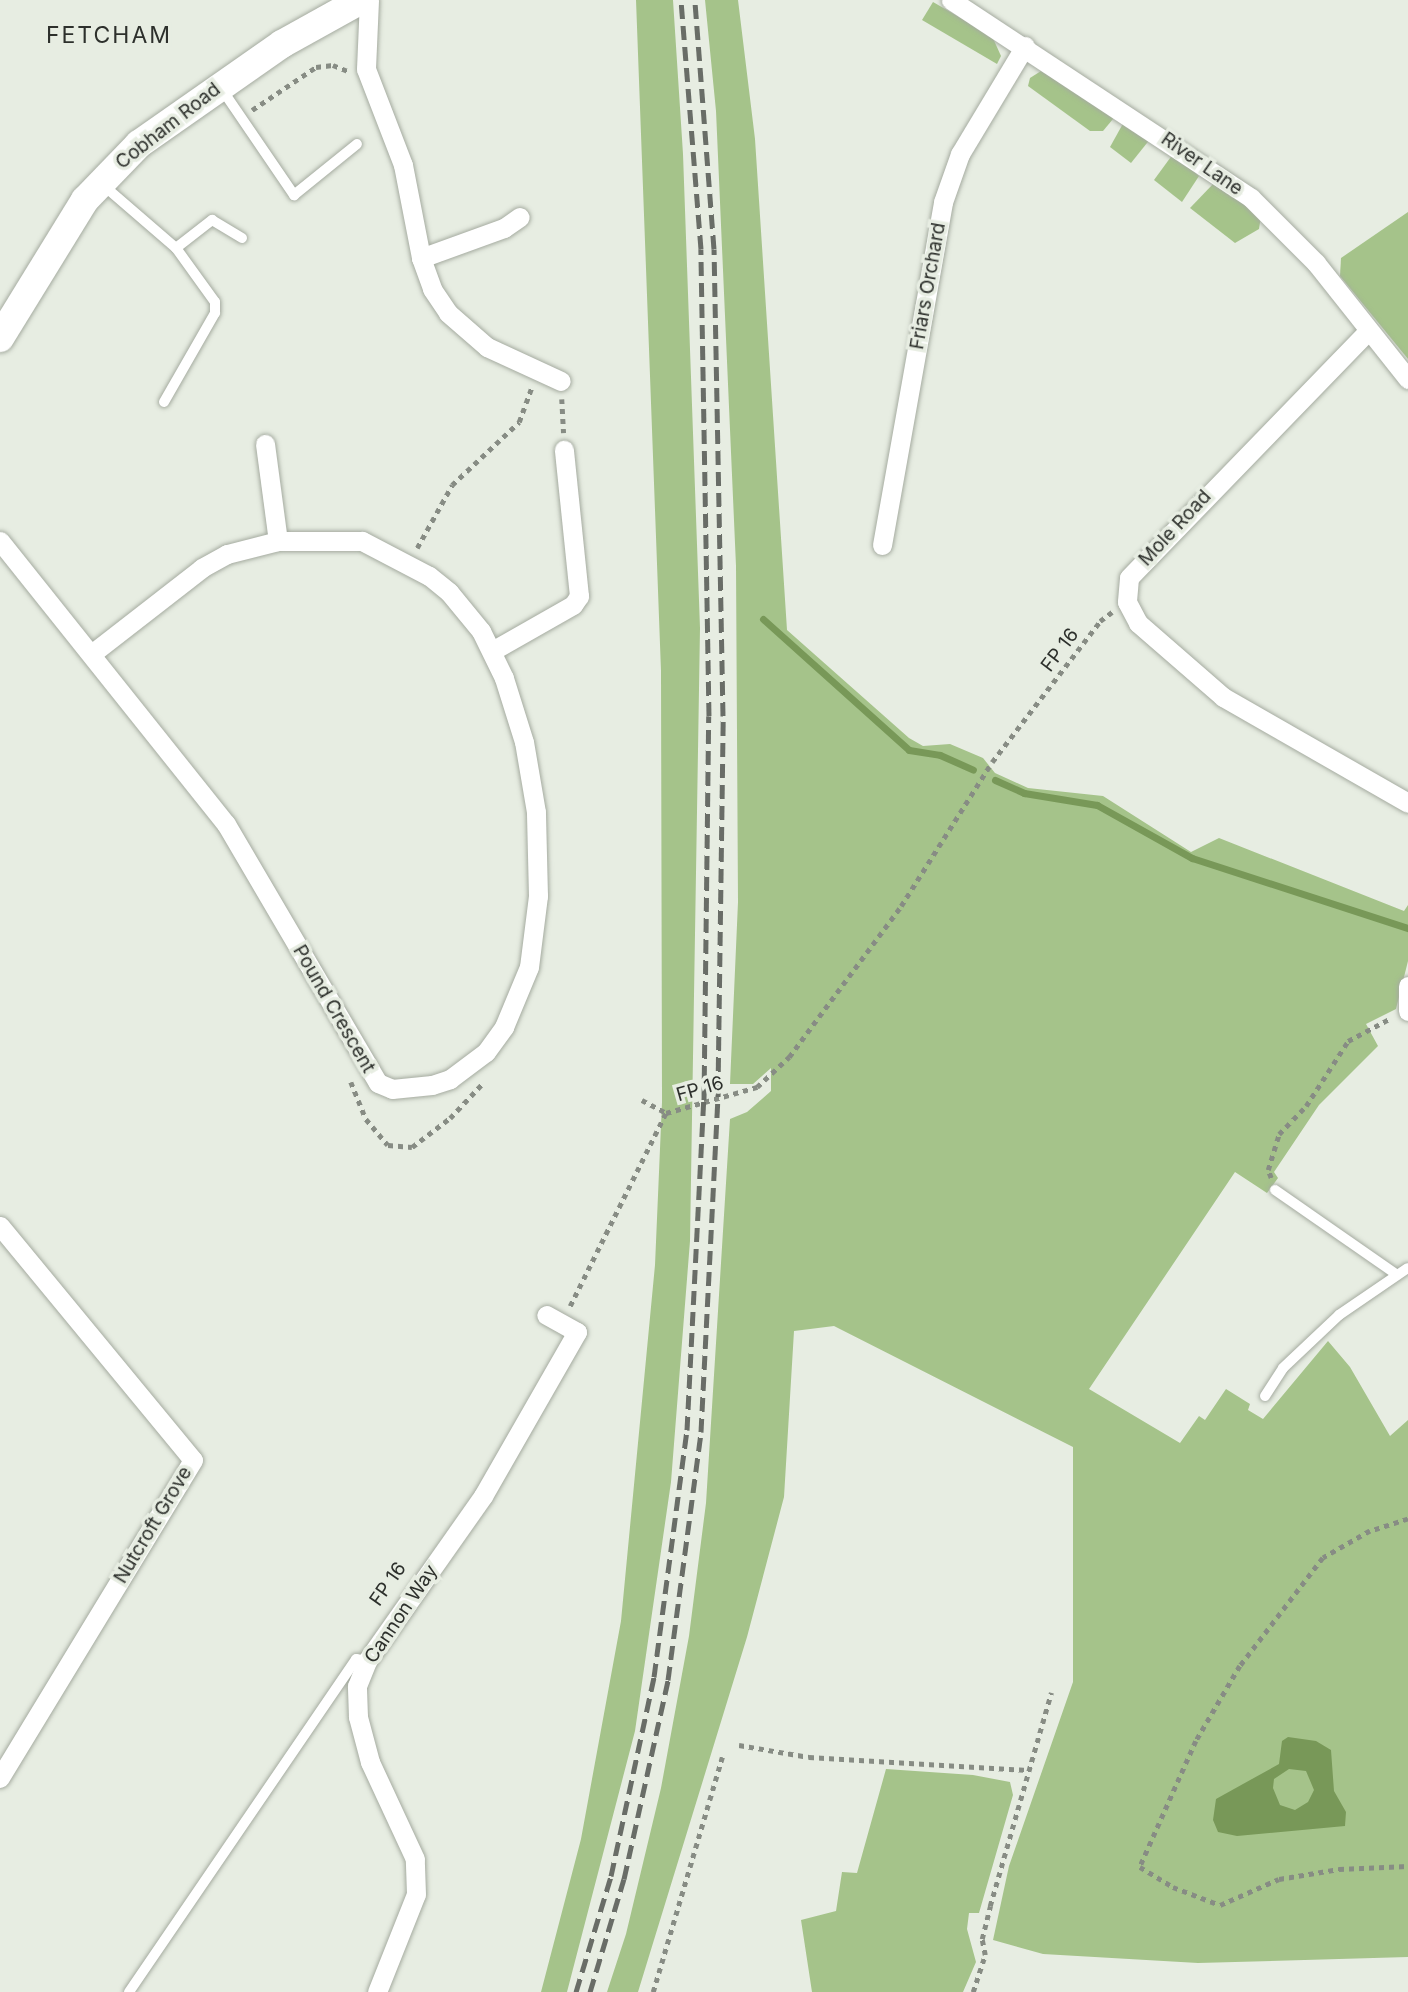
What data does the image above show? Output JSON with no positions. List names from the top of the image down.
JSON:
{
  "streets": {
    "street": [
      "Cobham Road",
      "River Lane",
      "Friars Orchard",
      "Mole Road",
      "Pound Crescent",
      "Nutcroft Grove",
      "Cannon Way"
    ],
    "path": ["FP 16"]
  },
  "crossings": [
    ["River Lane", "Friars Orchard"],
    ["River Lane", "Mole Road"],
    ["Mole Road", "FP 16"],
    ["FP 16", "Cannon Way"]
  ],
  "districts": ["FETCHAM"]
}
